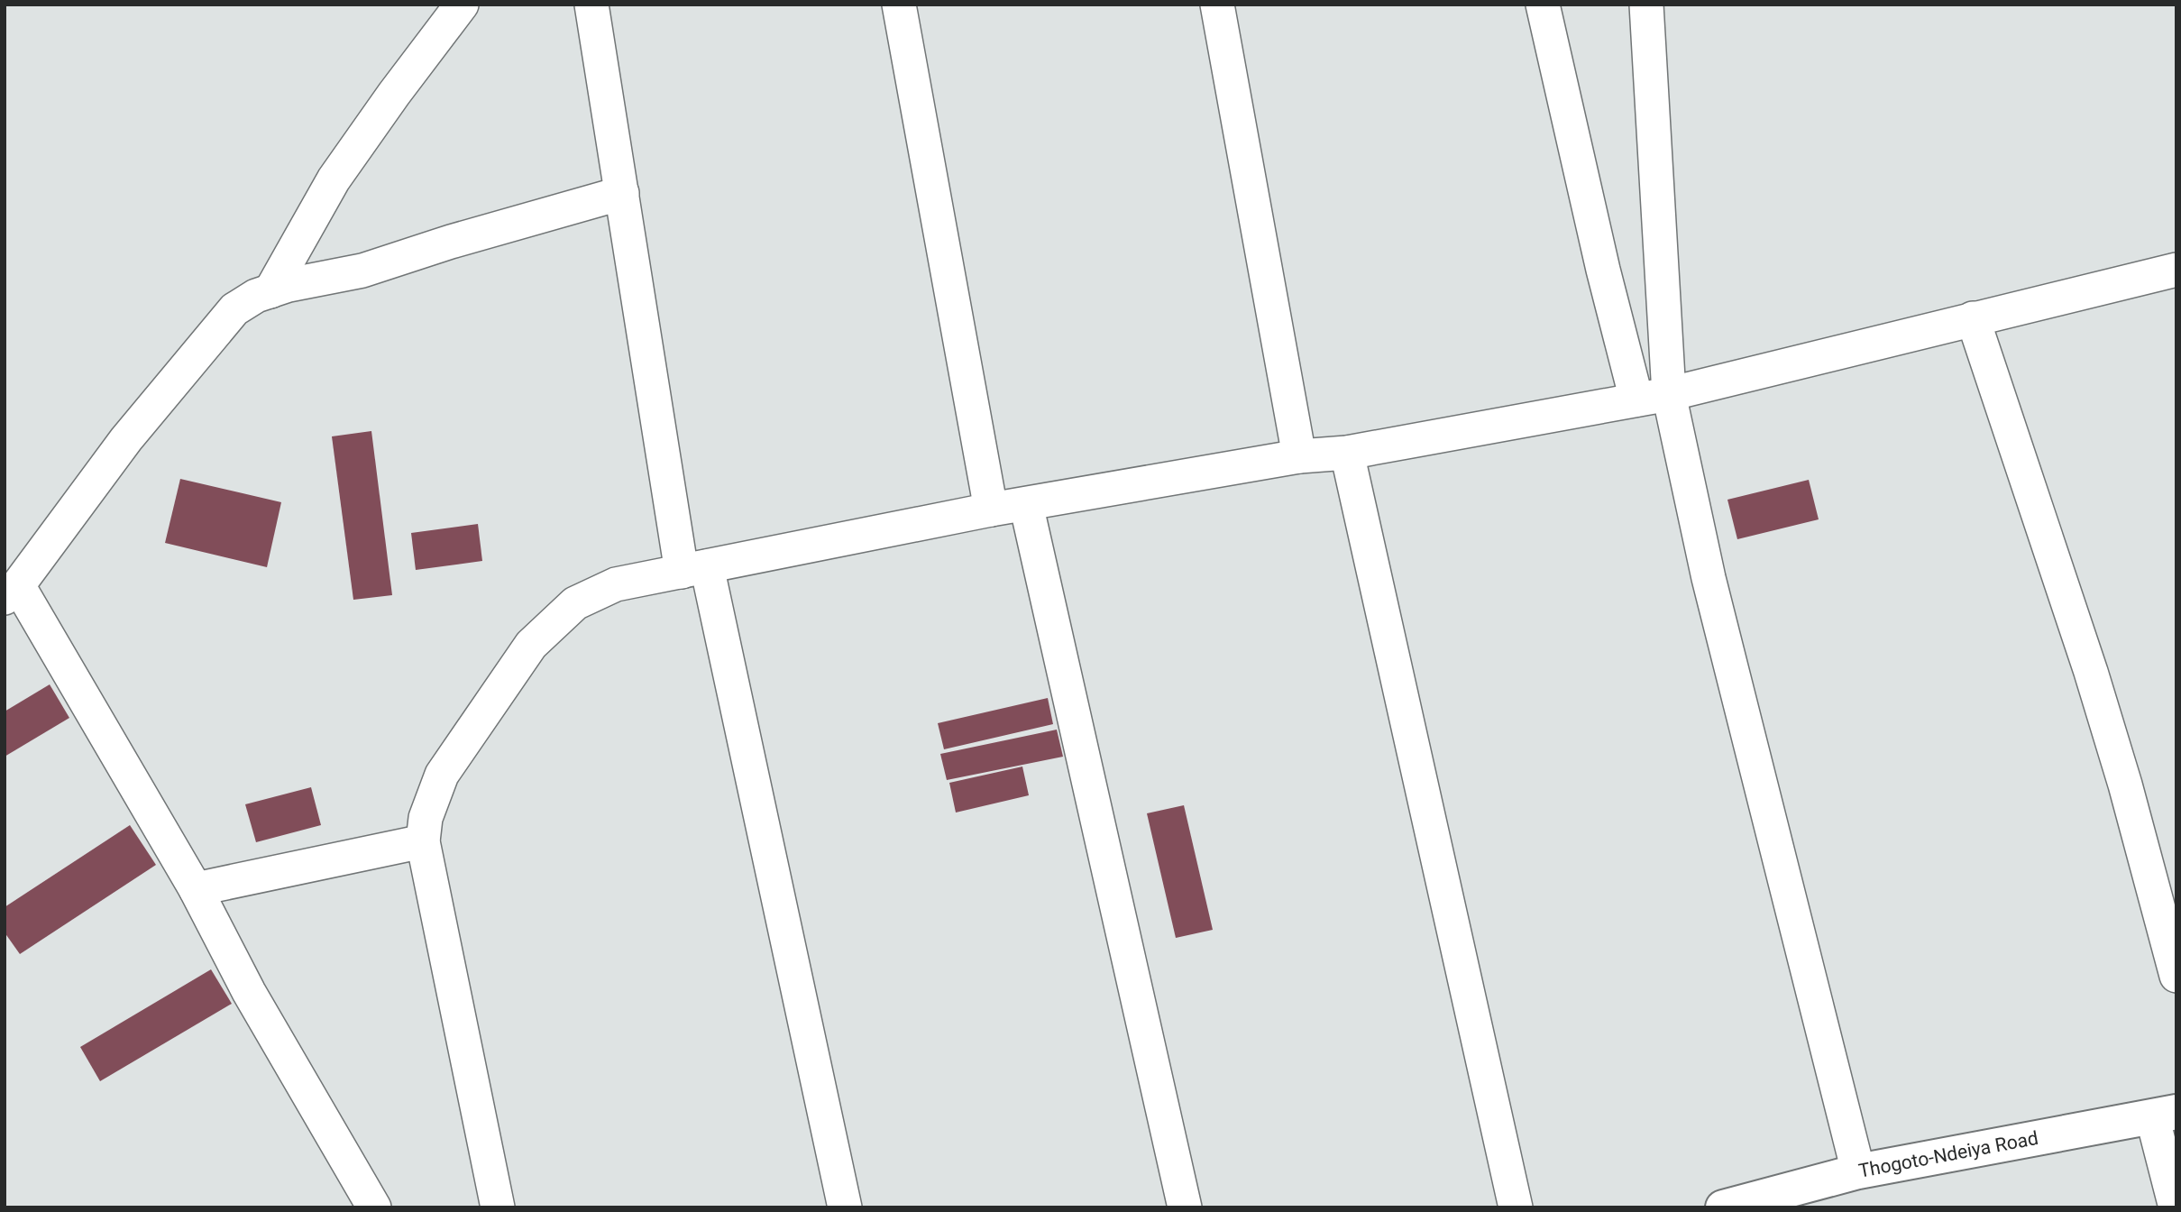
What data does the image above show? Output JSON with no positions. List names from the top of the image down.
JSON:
{
  "streets": {
    "main road": ["Thogoto-Ndeiya Road"]
  }
}
